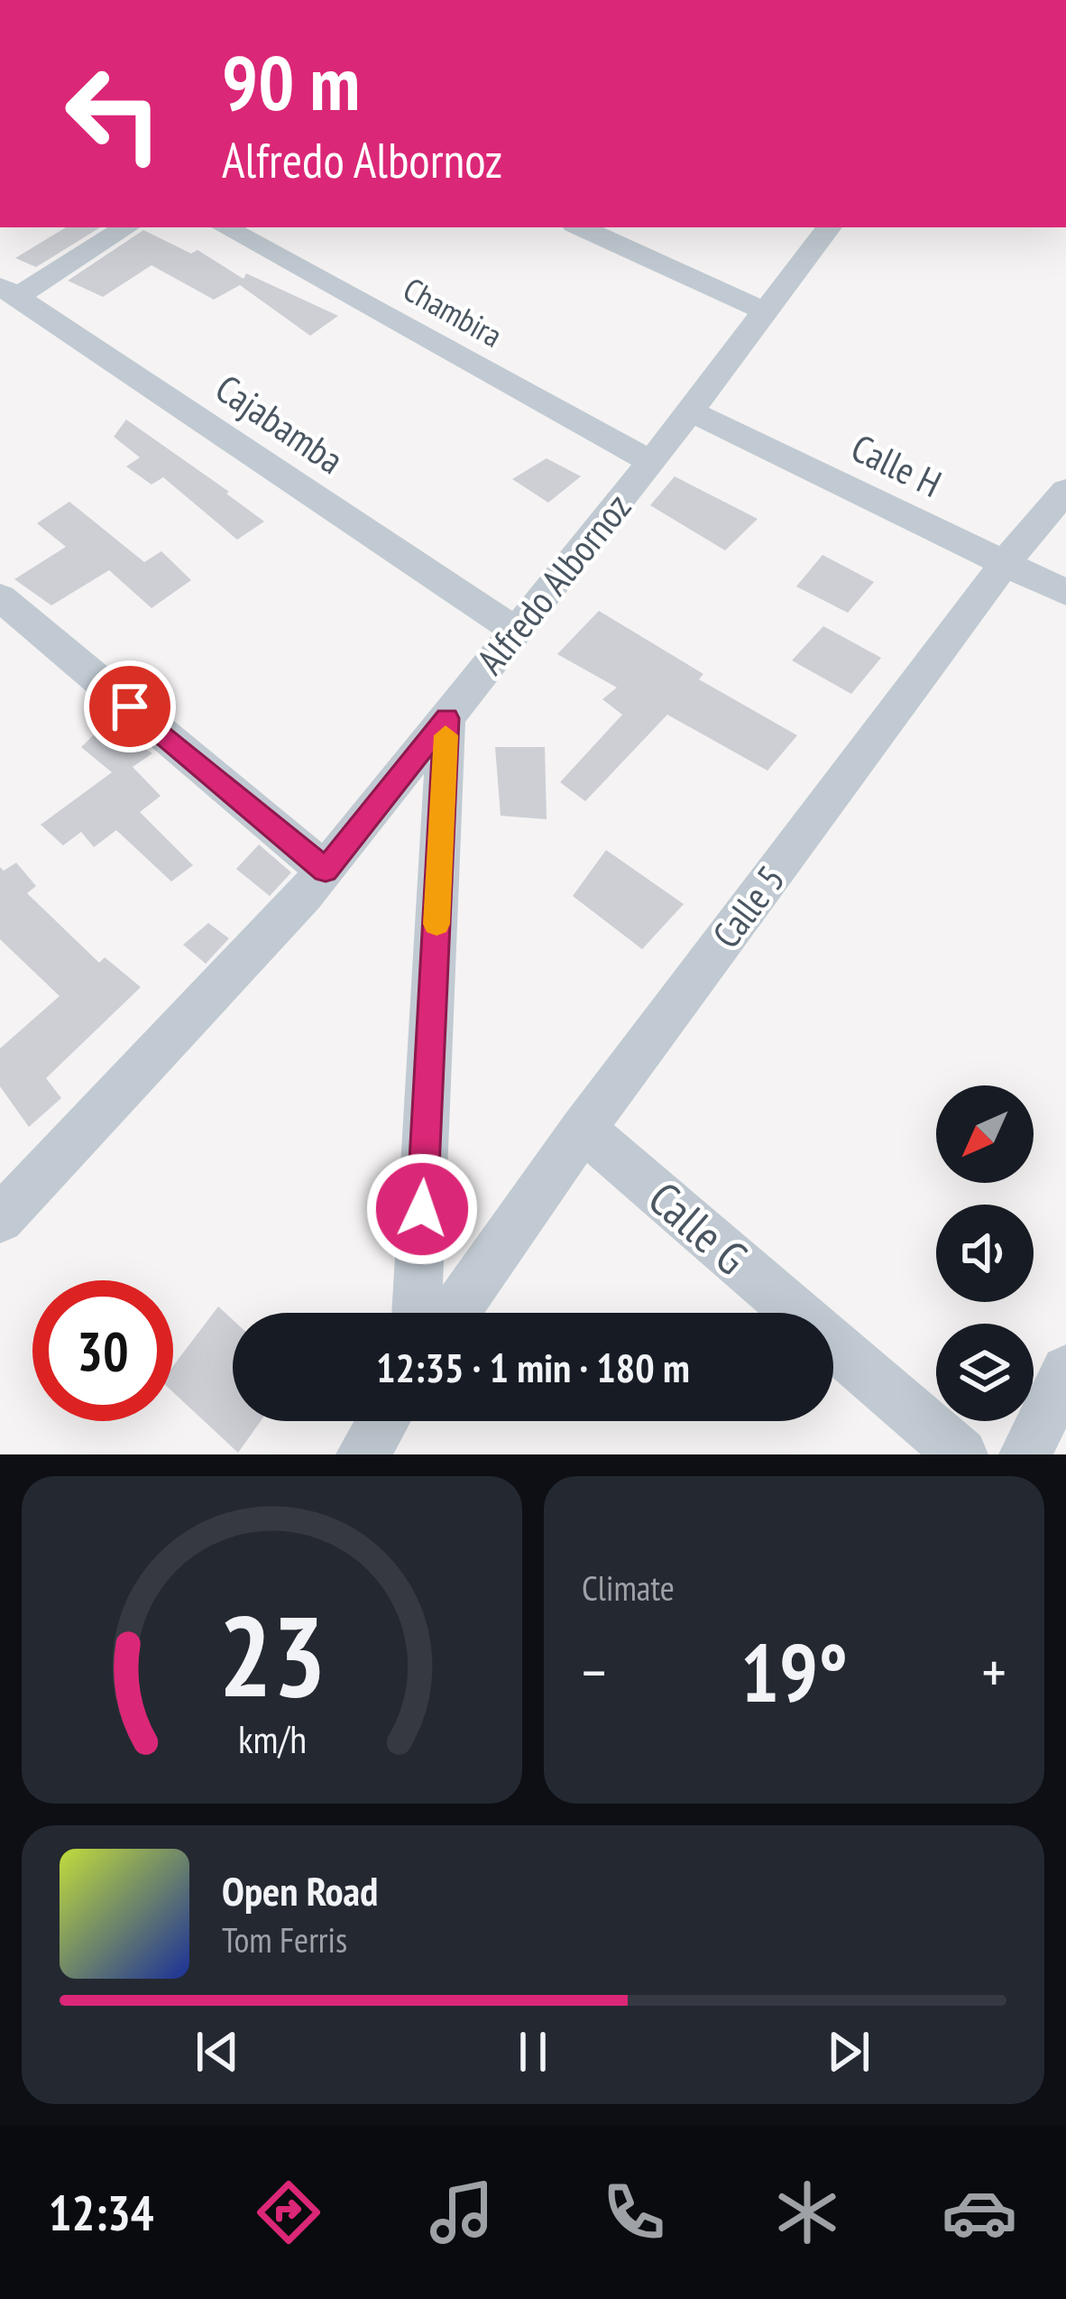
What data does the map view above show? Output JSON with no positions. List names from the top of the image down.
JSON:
{
  "streets": {
    "street": [
      "Chambira",
      "Cajabamba",
      "Calle H",
      "Alfredo Albornoz",
      "Calle 5",
      "Calle G"
    ]
  },
  "crossings": [
    ["Chambira", "Alfredo Albornoz"],
    ["Cajabamba", "Alfredo Albornoz"],
    ["Calle H", "Alfredo Albornoz"],
    ["Calle H", "Calle 5"],
    ["Calle 5", "Calle G"]
  ],
  "north": "bottom left",
  "page": {
    "turn": ["90 m", "Alfredo Albornoz"],
    "limit": "30",
    "trip": "12:35 · 1 min · 180 m",
    "tile": "Climate",
    "heat": ["−", "19°", "+"],
    "song": ["Open Road", "Tom Ferris"],
    "tabs": "12:34",
    "gauge": ["23", "km/h"]
  }
}
